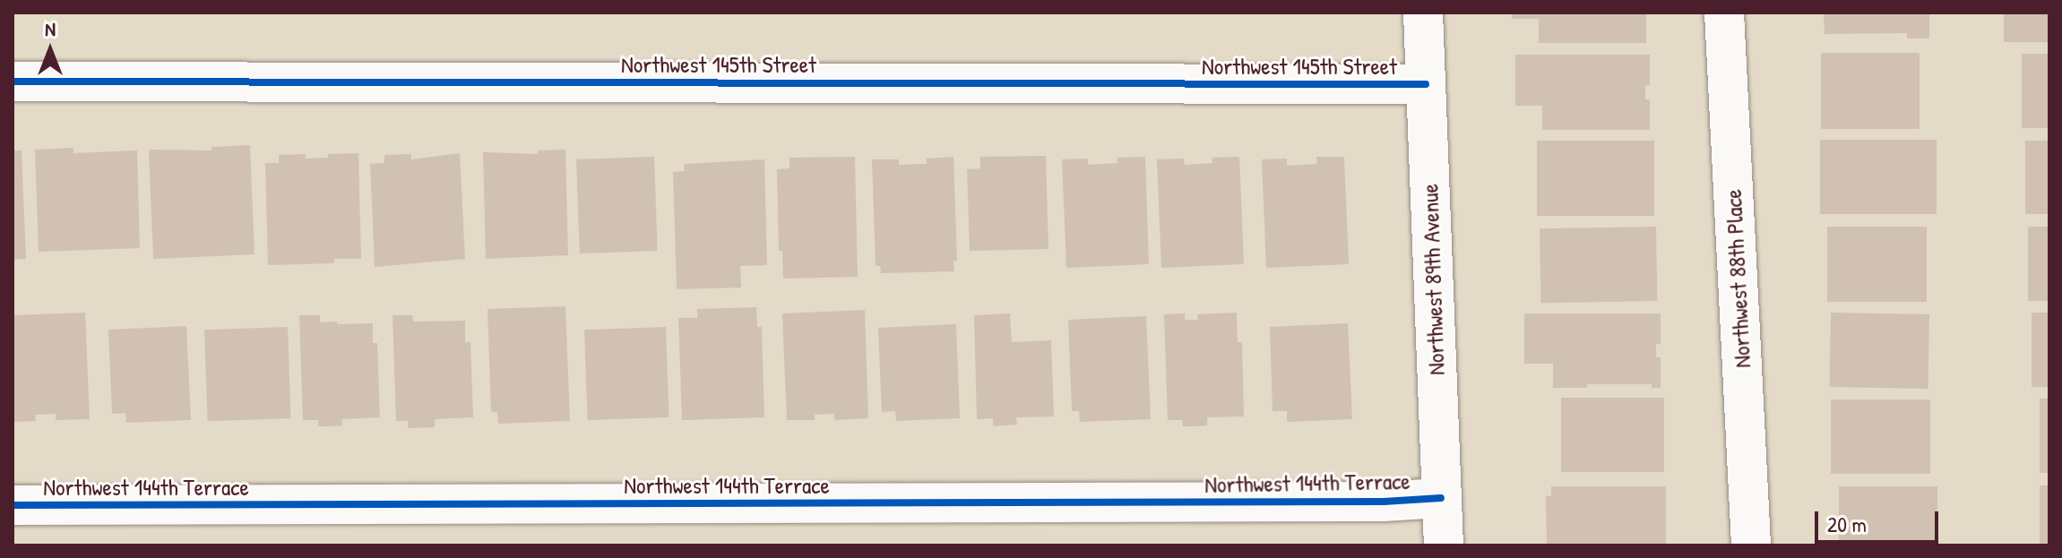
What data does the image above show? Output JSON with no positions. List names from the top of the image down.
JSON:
{
  "streets": {
    "street": [
      "Northwest 145th Street",
      "Northwest 88th Place",
      "Northwest 89th Avenue",
      "Northwest 144th Terrace"
    ]
  },
  "crossings": [
    ["Northwest 145th Street", "Northwest 89th Avenue"],
    ["Northwest 89th Avenue", "Northwest 144th Terrace"]
  ],
  "scale_bar": "20 m",
  "north": "top"
}
